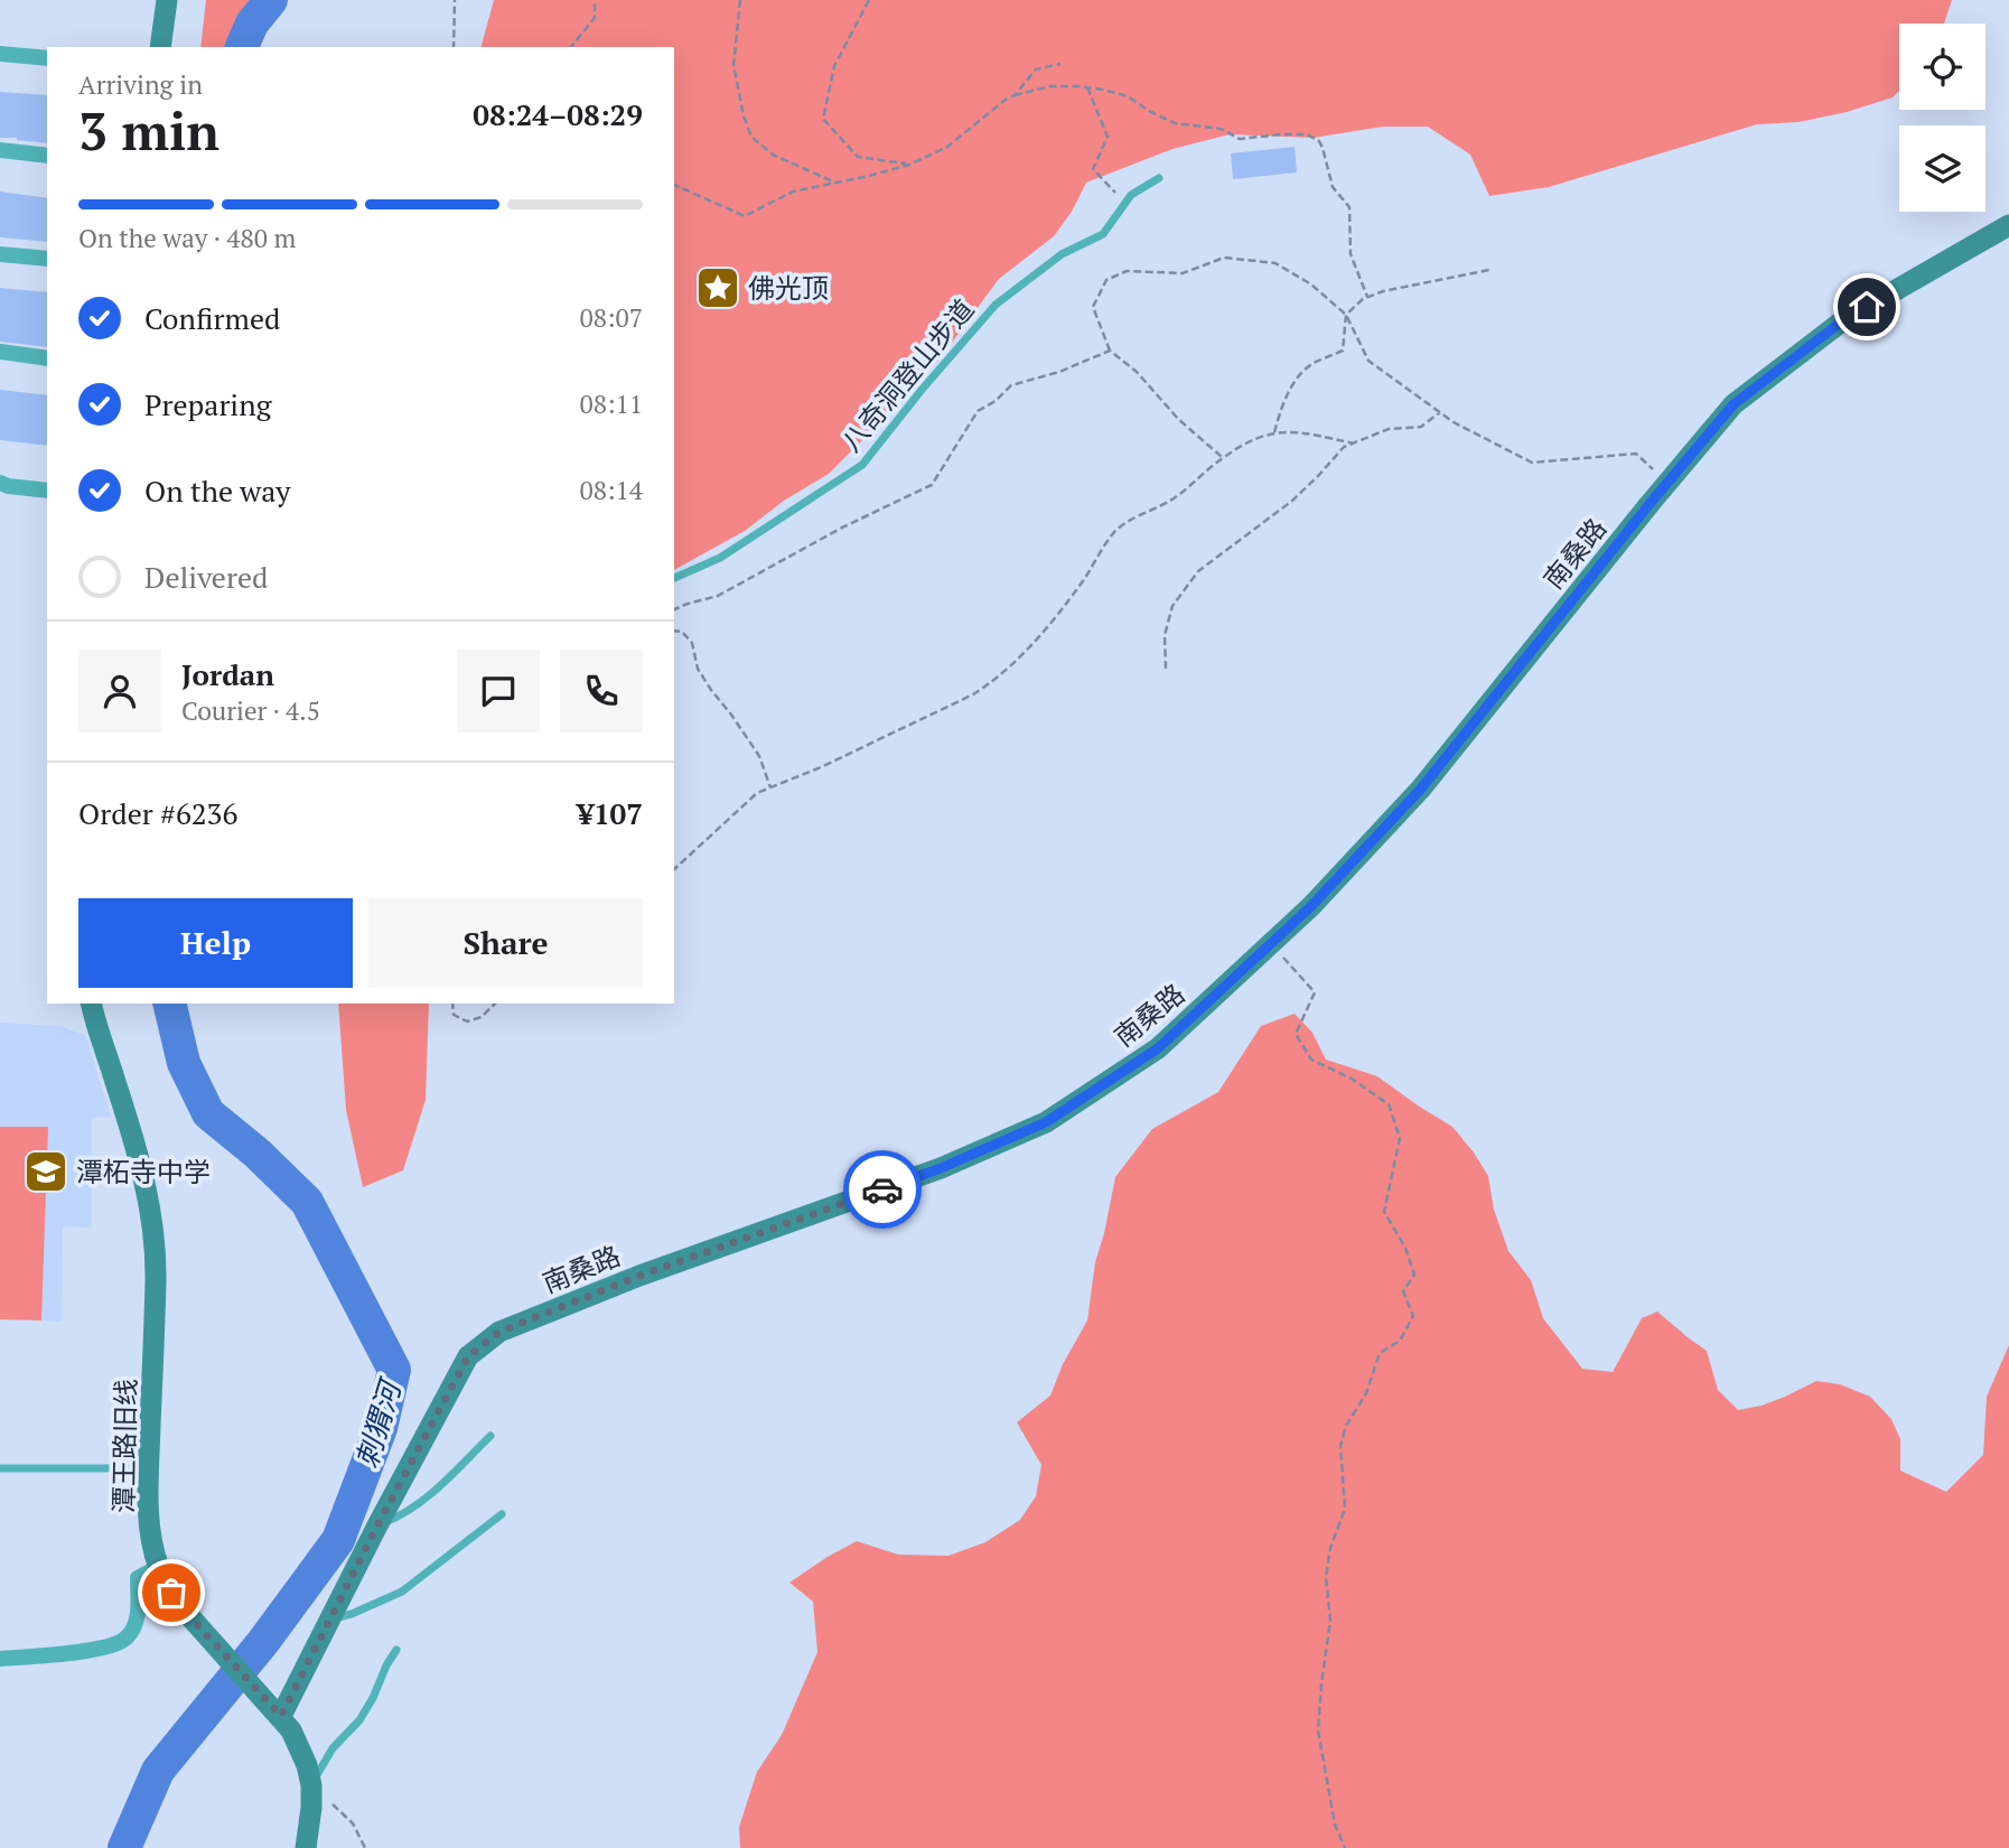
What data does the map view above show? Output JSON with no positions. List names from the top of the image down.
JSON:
{
  "streets": {
    "street": ["南桑路", "潭王路旧线"],
    "lane": ["八奇洞登山步道"]
  },
  "crossings": [
    ["南桑路", "潭王路旧线"]
  ],
  "water": ["刺猬河"],
  "places": {
    "place": ["佛光顶"],
    "school or university": ["潭柘寺中学"]
  },
  "page": {
    "heading": ["3 min", "Arriving in", "08:24–08:29"],
    "panel": [
      "Jordan",
      "Courier · 4.5",
      "Order #6236",
      "¥107"
    ],
    "bar": "On the way · 480 m",
    "list": [
      ["Confirmed", "08:07"],
      ["Preparing", "08:11"],
      ["On the way", "08:14"],
      "Delivered"
    ],
    "buttons": ["Help", "Share"]
  }
}
